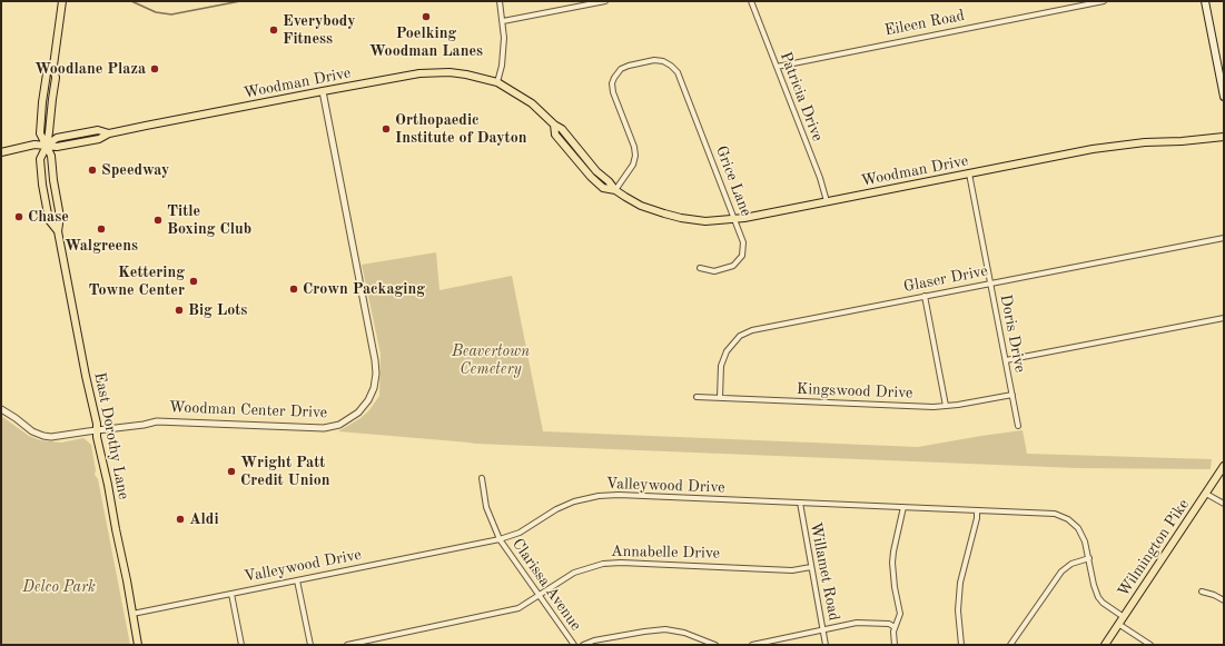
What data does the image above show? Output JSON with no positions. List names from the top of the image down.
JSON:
{
  "streets": {
    "main road": ["Woodman Drive", "East Dorothy Lane", "Wilmington Pike"],
    "street": [
      "Eileen Road",
      "Patricia Drive",
      "Grice Lane",
      "Glaser Drive",
      "Doris Drive",
      "Kingswood Drive",
      "Woodman Center Drive",
      "Valleywood Drive",
      "Annabelle Drive",
      "Willamet Road",
      "Clarissa Avenue"
    ]
  },
  "crossings": [
    ["Eileen Road", "Patricia Drive"],
    ["Woodman Drive", "Patricia Drive"],
    ["Woodman Drive", "Grice Lane"],
    ["Woodman Drive", "Doris Drive"],
    ["Woodman Drive", "Woodman Center Drive"],
    ["Woodman Drive", "East Dorothy Lane"],
    ["Glaser Drive", "Doris Drive"],
    ["Glaser Drive", "Kingswood Drive"],
    ["Doris Drive", "Kingswood Drive"],
    ["Woodman Center Drive", "East Dorothy Lane"],
    ["East Dorothy Lane", "Valleywood Drive"],
    ["Valleywood Drive", "Wilmington Pike"],
    ["Valleywood Drive", "Willamet Road"],
    ["Valleywood Drive", "Clarissa Avenue"],
    ["Annabelle Drive", "Willamet Road"],
    ["Annabelle Drive", "Clarissa Avenue"]
  ],
  "parks": ["Beavertown Cemetery", "Delco Park"],
  "places": [
    "Poelking Woodman Lanes",
    "Everybody Fitness",
    "Woodlane Plaza",
    "Orthopaedic Institute of Dayton",
    "Speedway",
    "Chase",
    "Title Boxing Club",
    "Walgreens",
    "Kettering Towne Center",
    "Crown Packaging",
    "Big Lots",
    "Wright Patt Credit Union",
    "Aldi"
  ]
}
